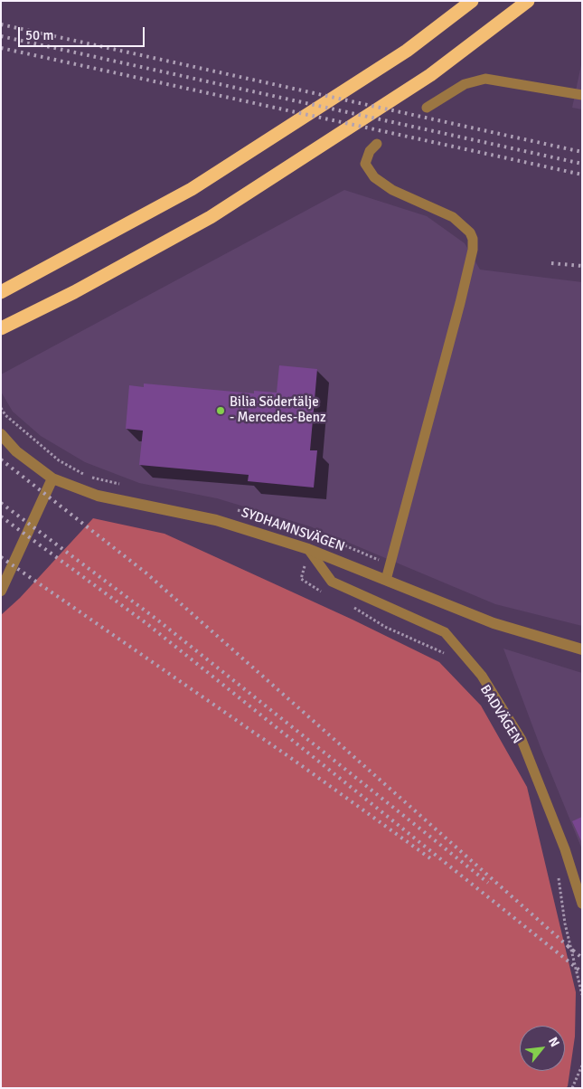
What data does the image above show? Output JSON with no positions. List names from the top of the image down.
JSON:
{
  "streets": {
    "street": ["SYDHAMNSVÄGEN"]
  },
  "places": ["Bilia Södertälje - Mercedes-Benz"],
  "scale_bar": "50 m",
  "north": "top right"
}
